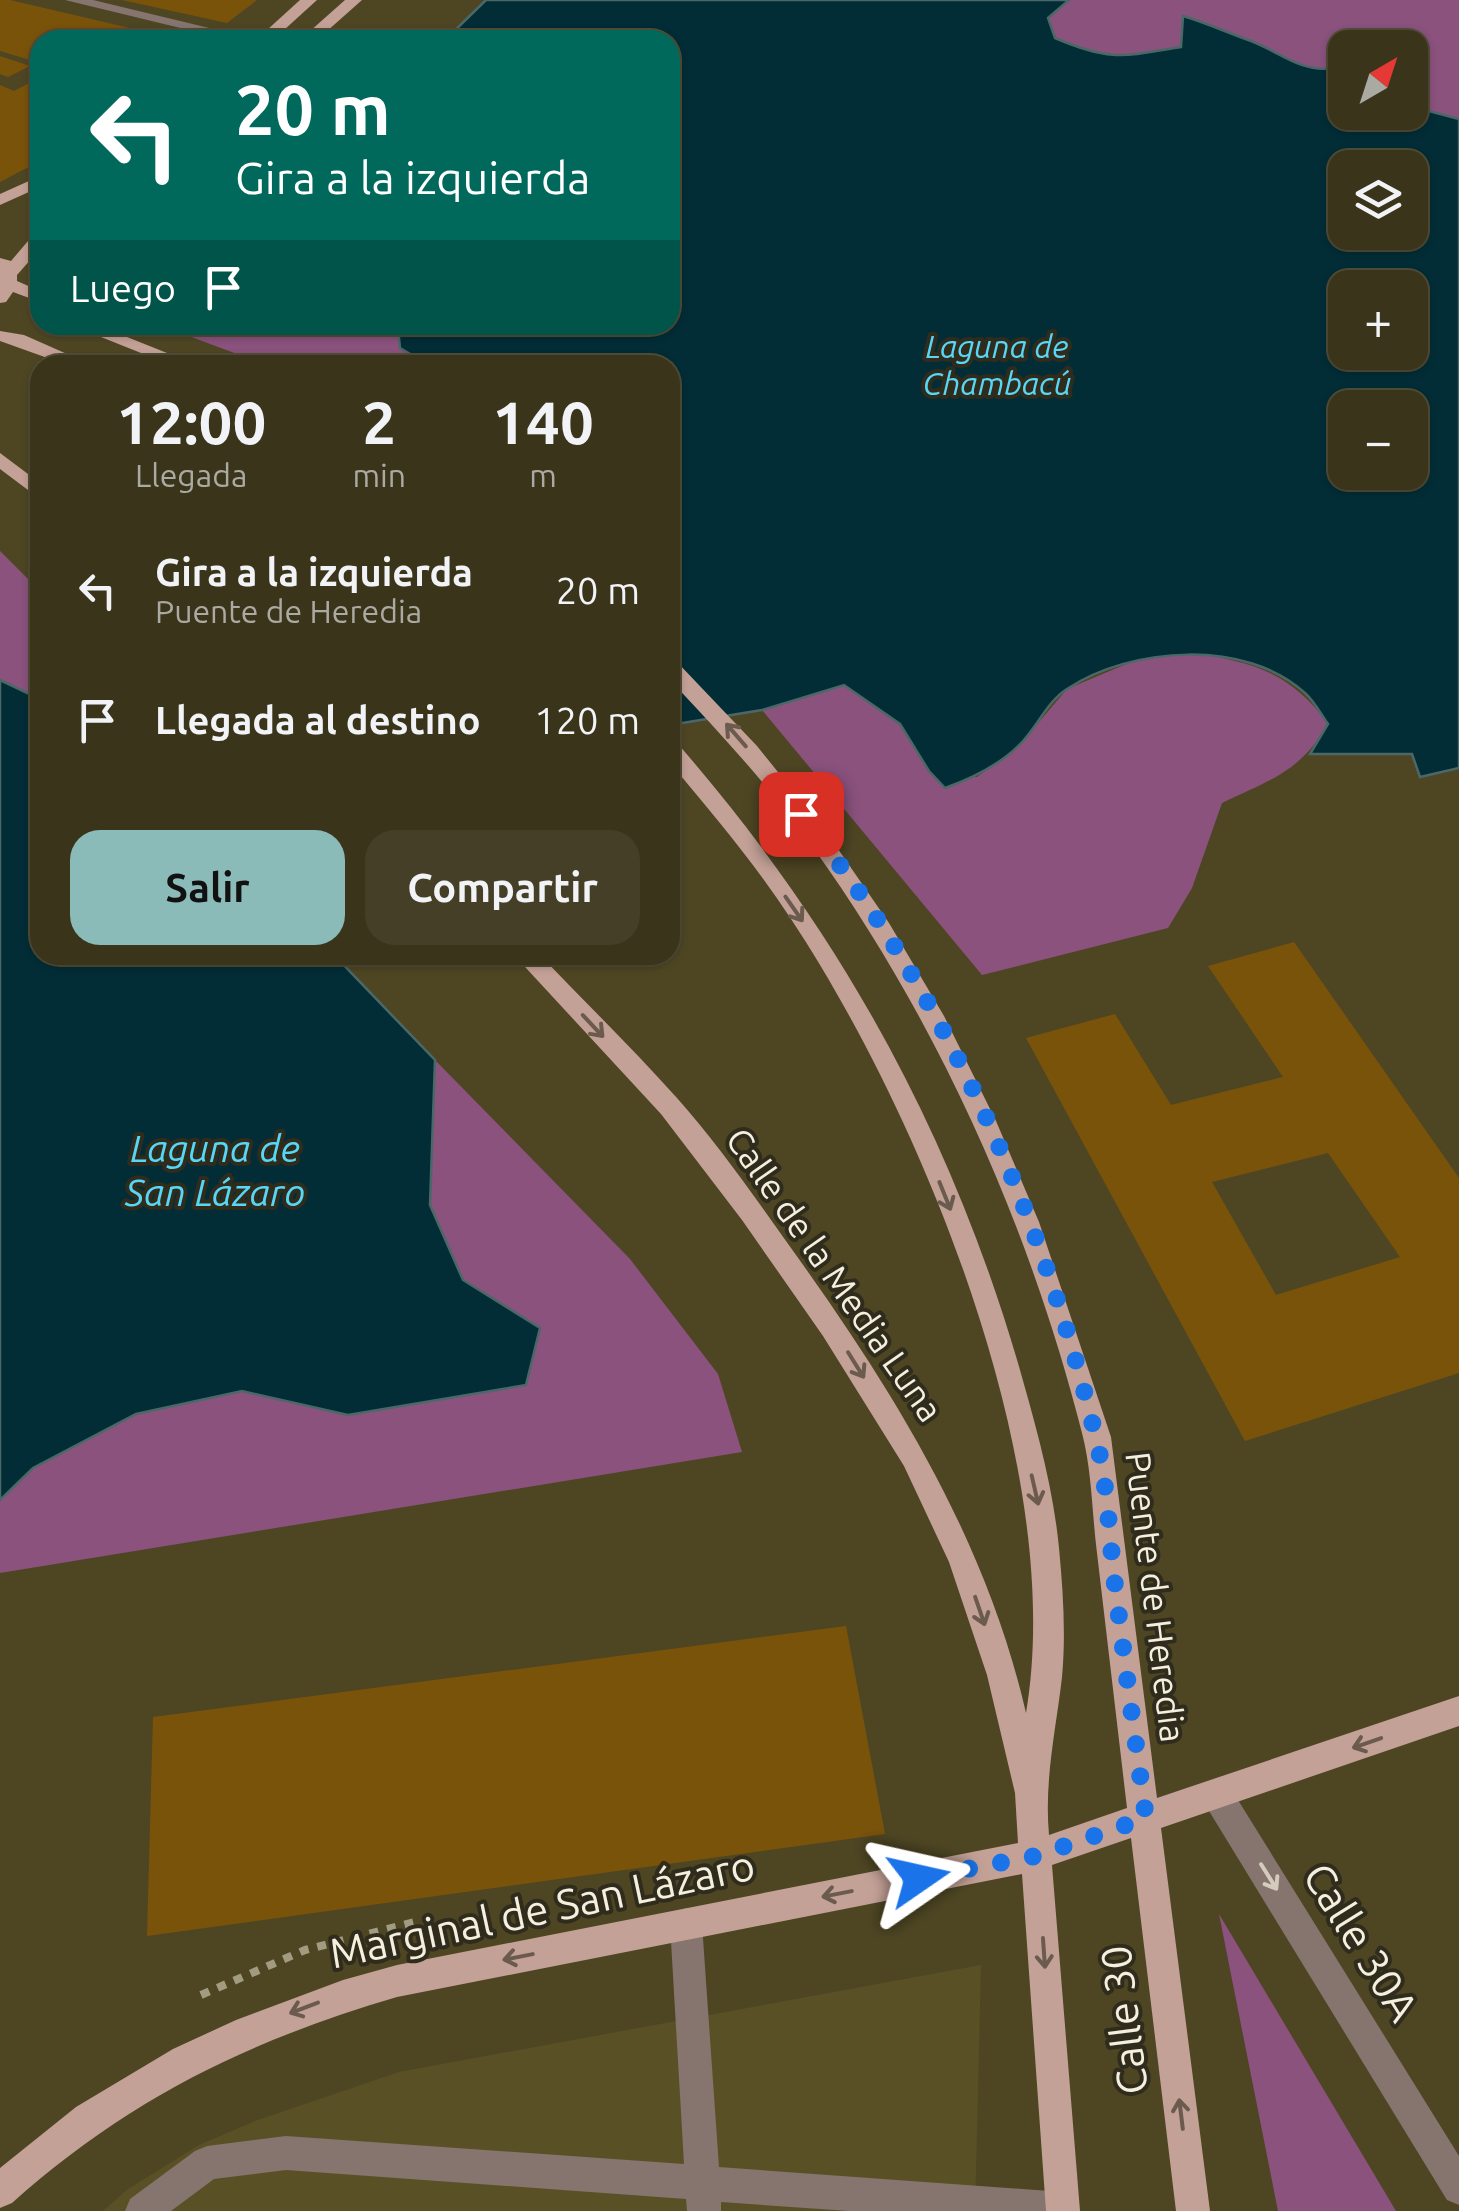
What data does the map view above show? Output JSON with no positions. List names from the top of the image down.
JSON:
{
  "streets": {
    "main road": [
      "Calle de la Media Luna",
      "Puente de Heredia",
      "Marginal de San Lázaro",
      "Calle 30"
    ],
    "street": ["Calle 30A"]
  },
  "crossings": [
    ["Puente de Heredia", "Marginal de San Lázaro"],
    ["Puente de Heredia", "Calle 30"],
    ["Marginal de San Lázaro", "Calle 30A"],
    ["Marginal de San Lázaro", "Calle 30"]
  ],
  "one_way": ["Marginal de San Lázaro", "Calle 30A"],
  "water": ["Laguna de Chambacú", "Laguna de San Lázaro"],
  "north": "top right",
  "page": {
    "map_buttons": ["+", "−"],
    "turn": ["20 m", "Gira a la izquierda"],
    "then": "Luego",
    "eta": [
      "12:00",
      "Llegada",
      "2",
      "min",
      "140",
      "m"
    ],
    "list": [
      {
        "name": "Gira a la izquierda",
        "note": "Puente de Heredia",
        "value": "20 m"
      },
      {
        "name": "Llegada al destino",
        "value": "120 m"
      }
    ],
    "buttons": ["Salir", "Compartir"]
  }
}
